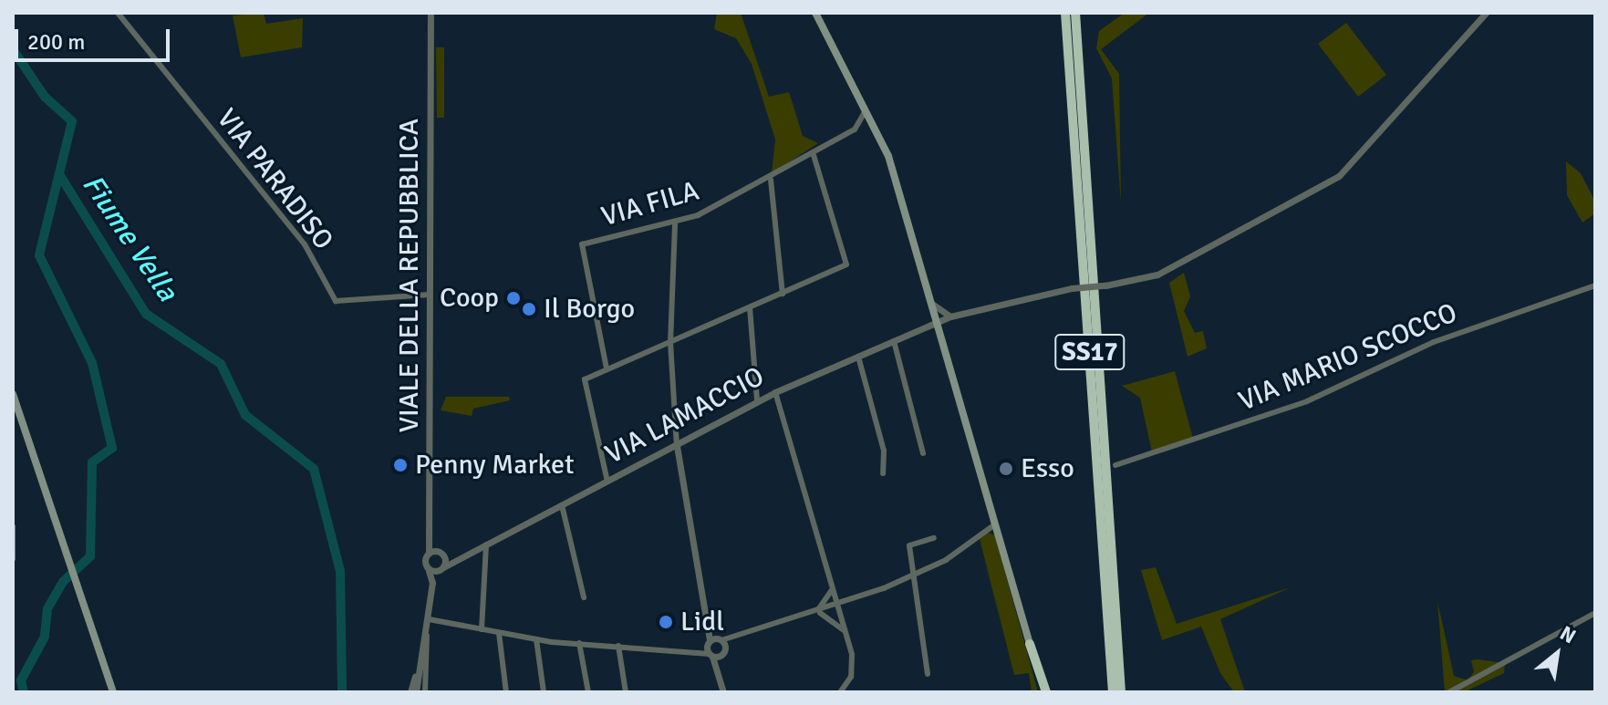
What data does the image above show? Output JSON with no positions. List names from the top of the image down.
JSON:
{
  "streets": {
    "highway": ["SS17"],
    "street": [
      "VIA PARADISO",
      "VIA FILA",
      "VIALE DELLA REPUBBLICA",
      "VIA MARIO SCOCCO",
      "VIA LAMACCIO"
    ]
  },
  "crossings": [
    ["VIA PARADISO", "VIALE DELLA REPUBBLICA"]
  ],
  "water": ["Fiume Vella"],
  "places": [
    "Coop",
    "Il Borgo",
    "Penny Market",
    "Esso",
    "Lidl"
  ],
  "scale_bar": "200 m",
  "north": "top right"
}
